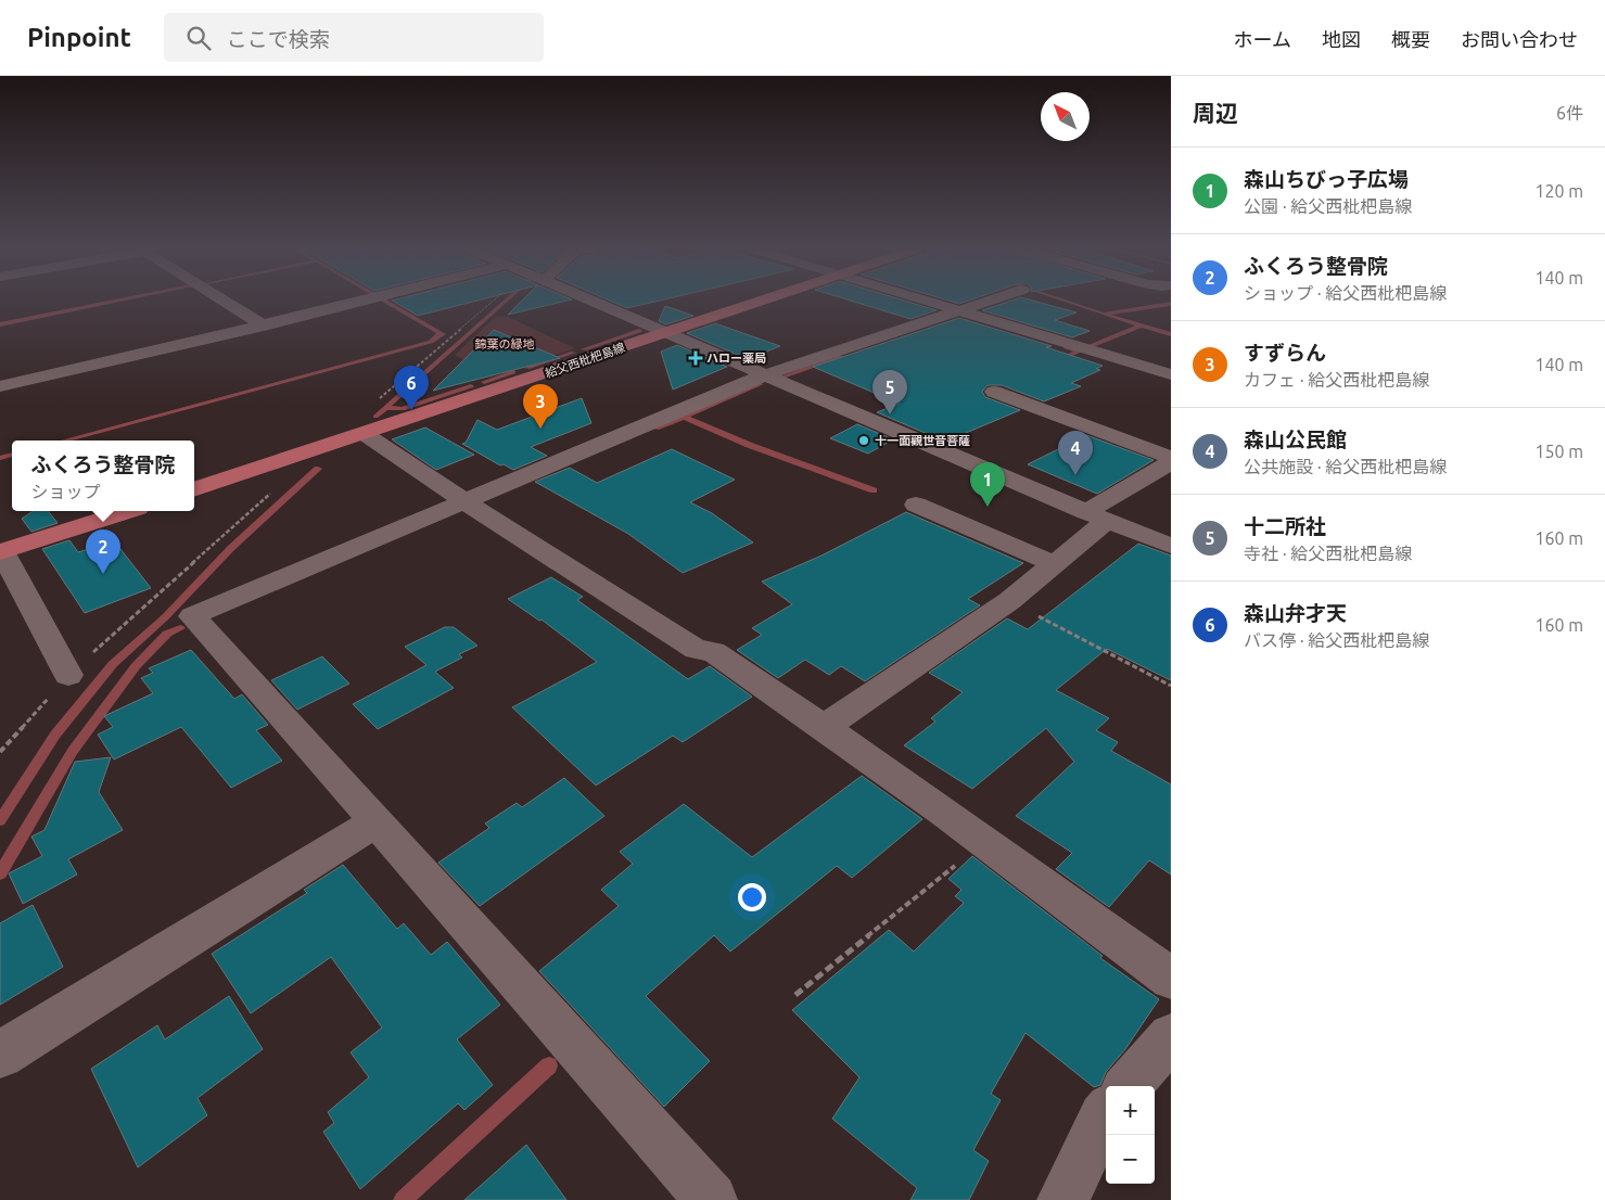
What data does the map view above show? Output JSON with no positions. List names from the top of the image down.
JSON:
{
  "streets": {
    "main road": ["給父西枇杷島線"]
  },
  "parks": ["錦葉の緑地"],
  "places": {
    "health": ["ハロー薬局"],
    "other": ["十一面觀世音菩薩"]
  },
  "north": "top left",
  "page": {
    "header": "Pinpoint",
    "search": "ここで検索",
    "nav": [
      "ホーム",
      "地図",
      "概要",
      "お問い合わせ"
    ],
    "heading": ["周辺", "6件"],
    "list": [
      {
        "mark": "1",
        "name": "森山ちびっ子広場",
        "note": "公園 · 給父西枇杷島線",
        "value": "120 m"
      },
      {
        "mark": "2",
        "name": "ふくろう整骨院",
        "note": "ショップ · 給父西枇杷島線",
        "value": "140 m"
      },
      {
        "mark": "3",
        "name": "すずらん",
        "note": "カフェ · 給父西枇杷島線",
        "value": "140 m"
      },
      {
        "mark": "4",
        "name": "森山公民館",
        "note": "公共施設 · 給父西枇杷島線",
        "value": "150 m"
      },
      {
        "mark": "5",
        "name": "十二所社",
        "note": "寺社 · 給父西枇杷島線",
        "value": "160 m"
      },
      {
        "mark": "6",
        "name": "森山弁才天",
        "note": "バス停 · 給父西枇杷島線",
        "value": "160 m"
      }
    ],
    "pins": [
      "6",
      "5",
      "3",
      "4",
      "1",
      "2"
    ],
    "popup": ["ふくろう整骨院", "ショップ"],
    "map_buttons": ["+", "−"]
  }
}
